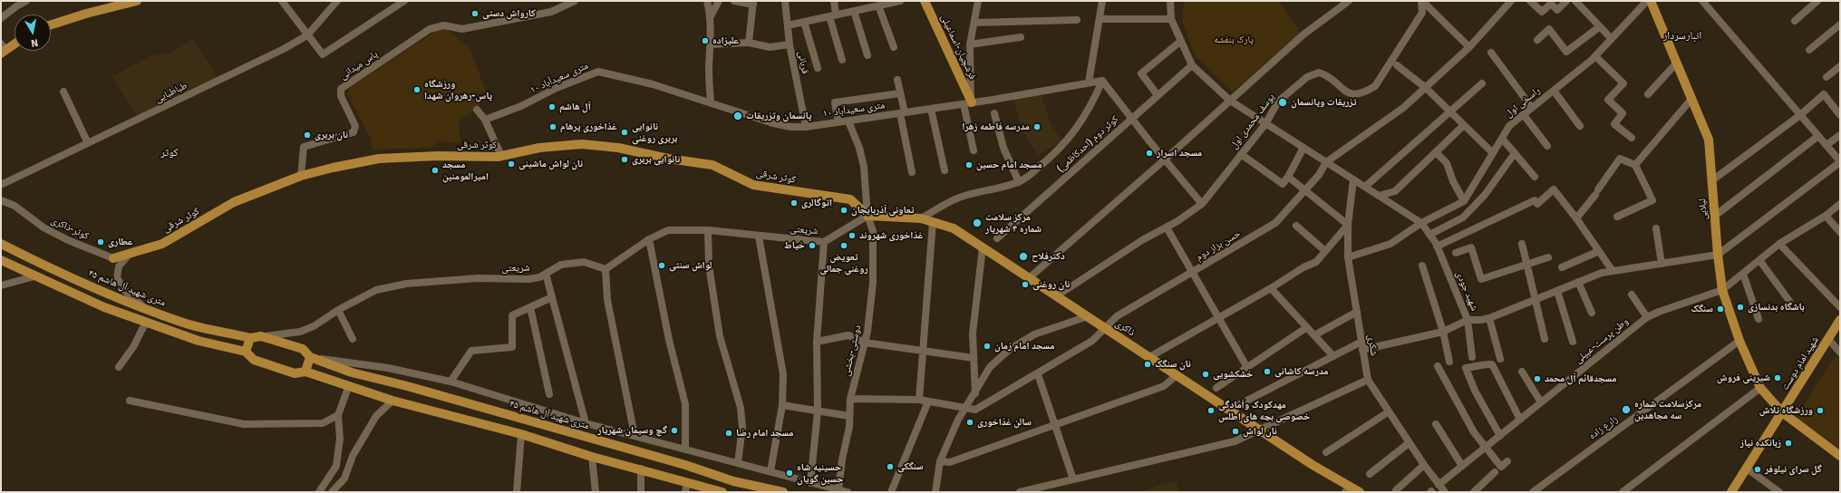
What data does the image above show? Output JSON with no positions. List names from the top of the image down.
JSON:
{
  "streets": {
    "main road": [
      "فرشچیان-اسماعیلی",
      "کوثر شرقی",
      "لیلابی",
      "۴۵ متری شهید آل هاشم",
      "ذاکری",
      "شهید امام دوست"
    ],
    "street": [
      "قربانی",
      "پاس میدانی",
      "۱۰ متری سعیدآباد",
      "طباطبایی",
      "راسخی اول",
      "یوسف محمدی اول",
      "کوثر دوم (احدکاظمی)",
      "کوثر-ذاکری",
      "شریعتی",
      "حسن بزاز دوم",
      "شهید جودی",
      "وطن پرست-عبیلی",
      "شکری",
      "دوستی-بخشی",
      "زارع زاده"
    ]
  },
  "crossings": [
    ["فرشچیان-اسماعیلی", "۱۰ متری سعیدآباد"],
    ["قربانی", "۱۰ متری سعیدآباد"],
    ["پاس میدانی", "کوثر شرقی"],
    ["۱۰ متری سعیدآباد", "دوستی-بخشی"],
    ["یوسف محمدی اول", "شهید جودی"],
    ["یوسف محمدی اول", "ذاکری"],
    ["کوثر دوم (احدکاظمی)", "شهید جودی"],
    ["کوثر شرقی", "کوثر-ذاکری"],
    ["کوثر شرقی", "شریعتی"],
    ["کوثر شرقی", "ذاکری"],
    ["کوثر شرقی", "دوستی-بخشی"],
    ["لیلابی", "شهید جودی"],
    ["لیلابی", "وطن پرست-عبیلی"],
    ["لیلابی", "شهید امام دوست"],
    ["لیلابی", "زارع زاده"],
    ["شریعتی", "۴۵ متری شهید آل هاشم"],
    ["شریعتی", "ذاکری"],
    ["شریعتی", "دوستی-بخشی"],
    ["حسن بزاز دوم", "شهید جودی"],
    ["حسن بزاز دوم", "ذاکری"],
    ["شهید جودی", "شکری"],
    ["ذاکری", "دوستی-بخشی"],
    ["وطن پرست-عبیلی", "شکری"]
  ],
  "districts": ["انبارسردار", "کوثر"],
  "parks": ["پارک بنفشه"],
  "places": [
    "کارواش دستی",
    "علیزاده",
    "ورزشگاه پاس-رهروان شهدا",
    "تزریقات وپانسمان",
    "آل هاشم",
    "پانسمان وتزریقات",
    "غذاخوری پرهام",
    "مدرسه فاطمه زهرا",
    "نانوایی بربری روغنی",
    "نان بربری",
    "مسجد اسرار",
    "نانوایی بربری",
    "نان لواش ماشینی",
    "مسجد امام حسین",
    "مسجد امیرالمومنین",
    "اتوگالری",
    "تعاونی آذربایجان",
    "مرکز سلامت شماره ۴ شهریار",
    "غذاخوری شهروند",
    "عطاری",
    "خیاط",
    "تعویض روغنی جمالی",
    "دکترفلاح",
    "لواش سنتی",
    "نان روغنی",
    "باشگاه بدنسازی",
    "سنگک",
    "مسجد امام زمان",
    "نان سنگک",
    "مدرسه کاشانی",
    "خشکشویی",
    "شیرینی فروش",
    "مسجدقائم آل محمد",
    "مرکزسلامت شماره سه مجاهدین",
    "مهدکودک وآمادگی خصوصی بچه های اطلس",
    "ورزشگاه تلاش",
    "سالن غذاخوری",
    "گچ وسیمان شهریار",
    "نان لواش",
    "مسجد امام رضا",
    "زبانکده نیاز",
    "سنگکی",
    "گل سرای نیلوفر",
    "حسینیه شاه حسین گویان"
  ],
  "north": "bottom"
}
